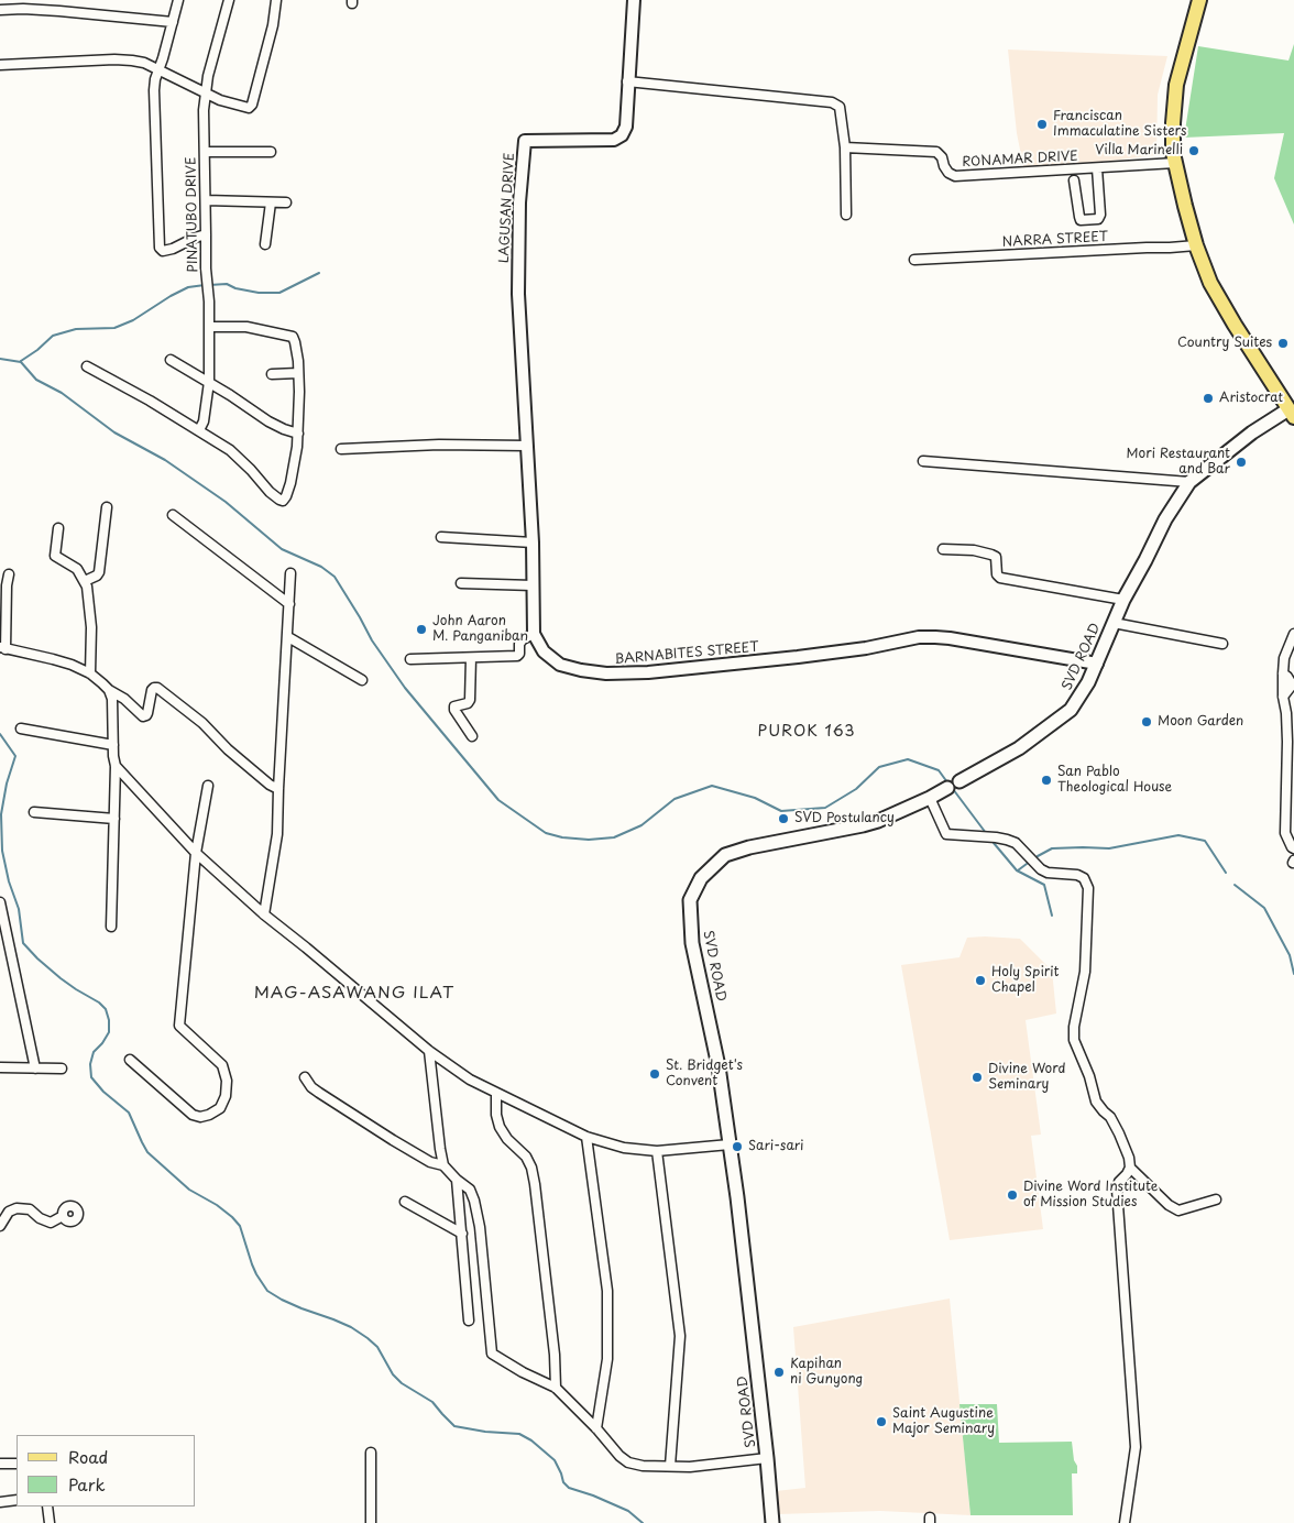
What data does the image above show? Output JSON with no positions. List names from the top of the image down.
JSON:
{
  "streets": {
    "main road": ["SVD ROAD"],
    "street": [
      "RONAMAR DRIVE",
      "LAGUSAN DRIVE",
      "PINATUBO DRIVE",
      "NARRA STREET",
      "BARNABITES STREET"
    ]
  },
  "crossings": [
    ["BARNABITES STREET", "SVD ROAD"]
  ],
  "districts": ["PUROK 163", "MAG-ASAWANG ILAT"],
  "places": [
    "Franciscan Immaculatine Sisters",
    "Villa Marinelli",
    "Country Suites",
    "Aristocrat",
    "Mori Restaurant and Bar",
    "John Aaron M. Panganiban",
    "Moon Garden",
    "San Pablo Theological House",
    "SVD Postulancy",
    "Holy Spirit Chapel",
    "St. Bridget's Convent",
    "Divine Word Seminary",
    "Sari-sari",
    "Divine Word Institute of Mission Studies",
    "Kapihan ni Gunyong",
    "Saint Augustine Major Seminary"
  ],
  "legend": ["Road", "Park"]
}
